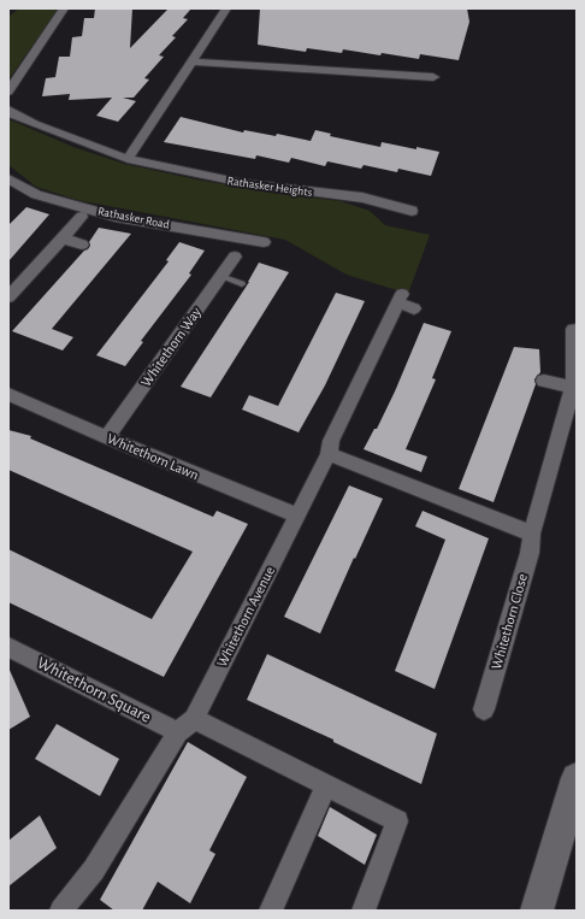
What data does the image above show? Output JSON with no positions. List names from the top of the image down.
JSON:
{
  "streets": {
    "street": [
      "Rathasker Heights",
      "Rathasker Road",
      "Whitethorn Way",
      "Whitethorn Lawn",
      "Whitethorn Avenue",
      "Whitethorn Close",
      "Whitethorn Square"
    ]
  },
  "crossings": [
    ["Whitethorn Way", "Whitethorn Lawn"],
    ["Whitethorn Lawn", "Whitethorn Avenue"],
    ["Whitethorn Avenue", "Whitethorn Square"]
  ]
}
